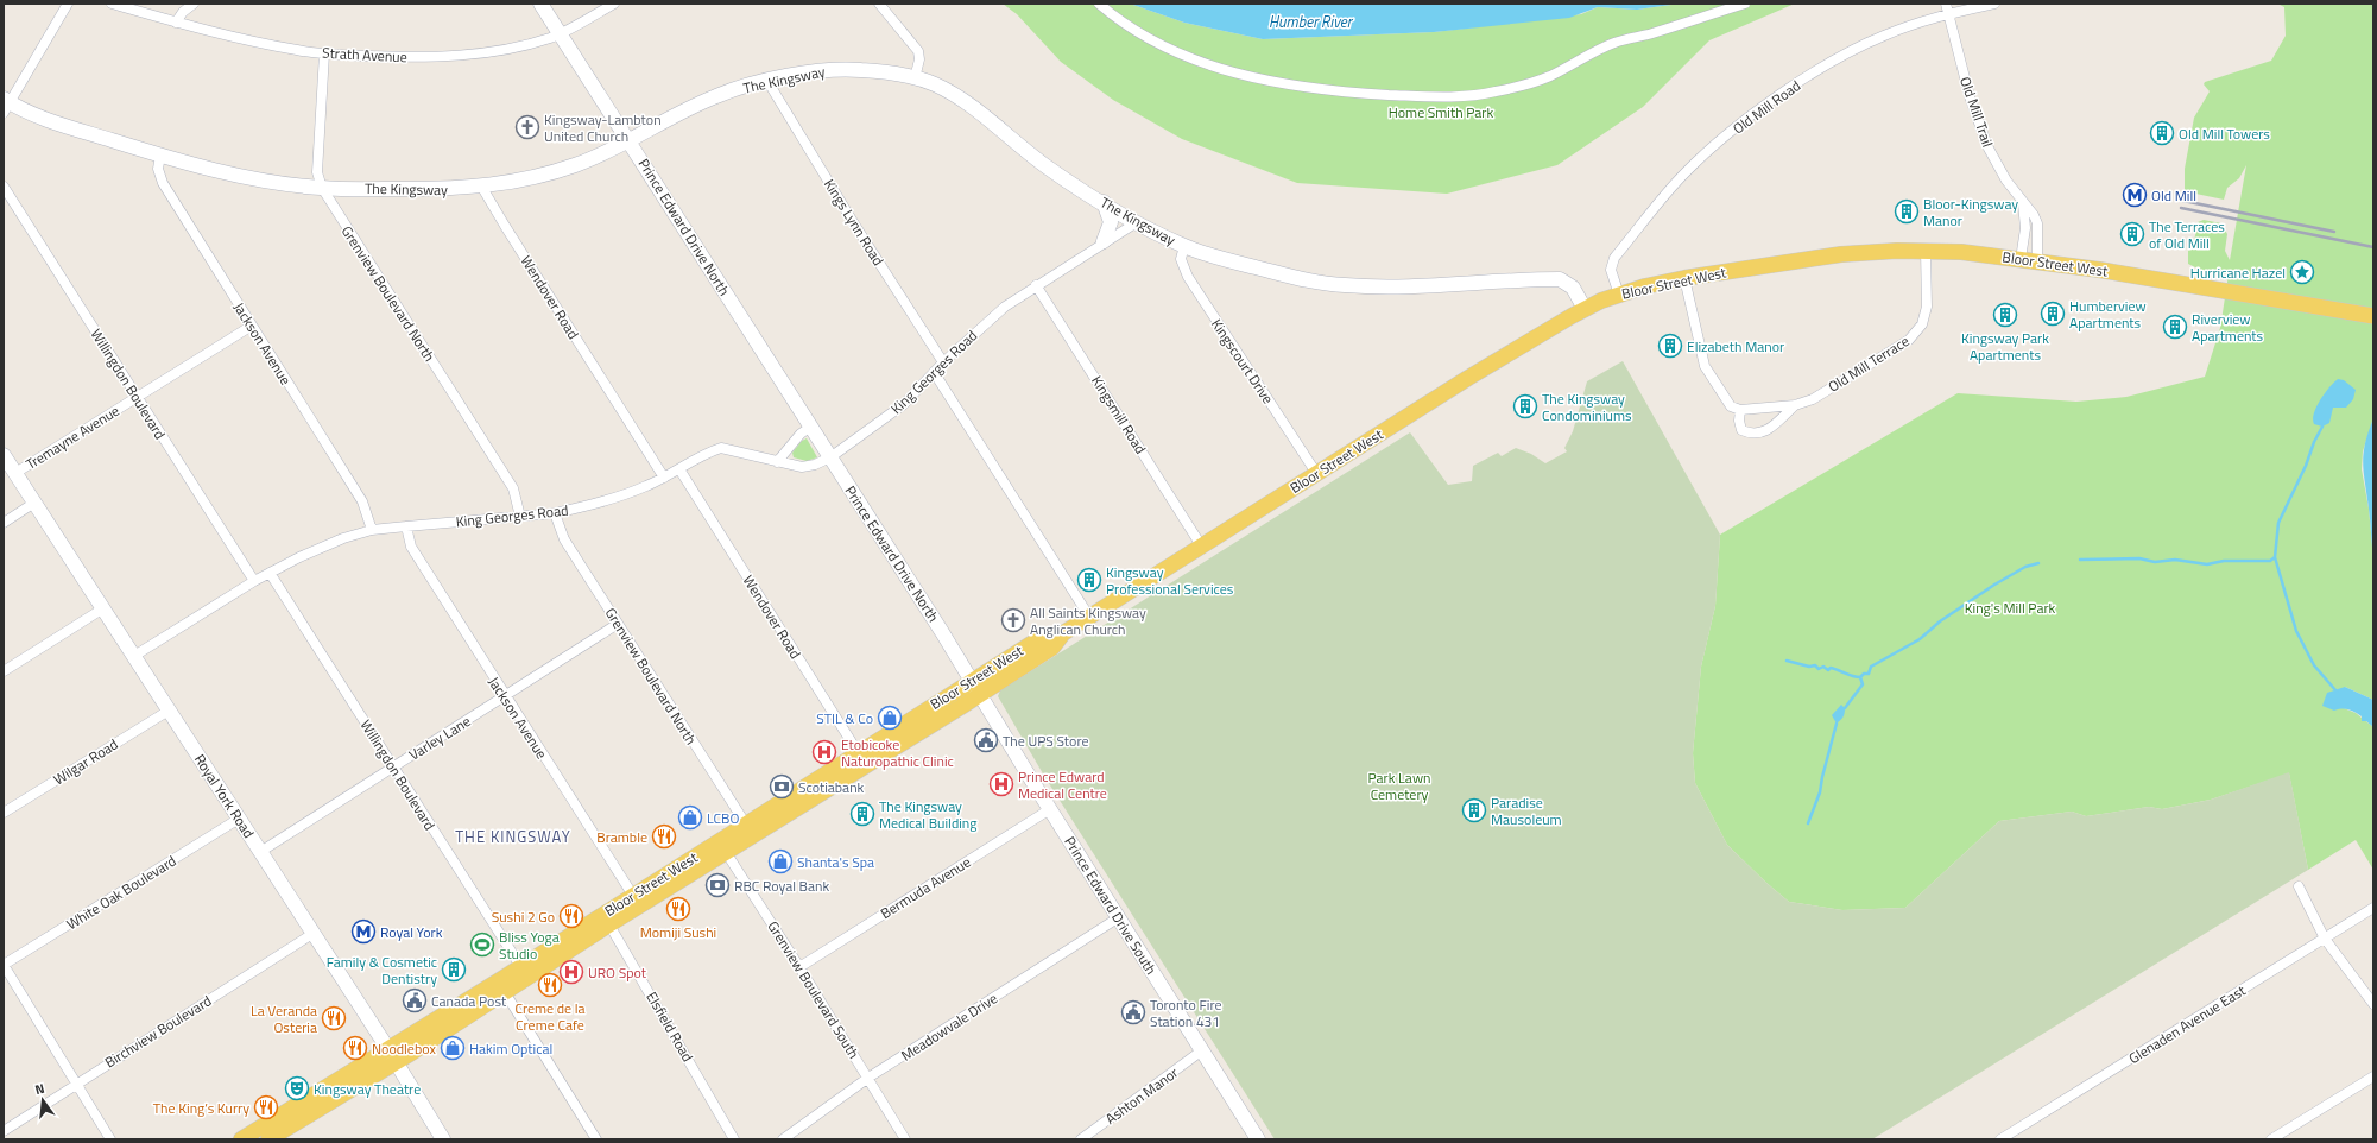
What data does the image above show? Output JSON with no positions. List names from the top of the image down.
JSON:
{
  "streets": {
    "main road": ["Bloor Street West"],
    "street": [
      "Strath Avenue",
      "The Kingsway",
      "Old Mill Road",
      "Old Mill Trail",
      "Kings Lynn Road",
      "Prince Edward Drive North",
      "Grenview Boulevard North",
      "Wendover Road",
      "Jackson Avenue",
      "Kingscourt Drive",
      "Old Mill Terrace",
      "King Georges Road",
      "Willingdon Boulevard",
      "Kingsmill Road",
      "Tremayne Avenue",
      "Varley Lane",
      "Wilgar Road",
      "Royal York Road",
      "Bermuda Avenue",
      "White Oak Boulevard",
      "Prince Edward Drive South",
      "Grenview Boulevard South",
      "Glenaden Avenue East",
      "Elsfield Road",
      "Meadowvale Drive",
      "Birchview Boulevard",
      "Ashton Manor"
    ]
  },
  "crossings": [
    ["Strath Avenue", "Prince Edward Drive North"],
    ["Strath Avenue", "Grenview Boulevard North"],
    ["The Kingsway", "Kings Lynn Road"],
    ["The Kingsway", "Prince Edward Drive North"],
    ["The Kingsway", "Bloor Street West"],
    ["The Kingsway", "Grenview Boulevard North"],
    ["The Kingsway", "Wendover Road"],
    ["The Kingsway", "Jackson Avenue"],
    ["The Kingsway", "Kingscourt Drive"],
    ["The Kingsway", "King Georges Road"],
    ["Old Mill Road", "Old Mill Trail"],
    ["Old Mill Road", "Bloor Street West"],
    ["Old Mill Trail", "Bloor Street West"],
    ["Kings Lynn Road", "King Georges Road"],
    ["Prince Edward Drive North", "Bloor Street West"],
    ["Prince Edward Drive North", "King Georges Road"],
    ["Prince Edward Drive North", "Prince Edward Drive South"],
    ["Bloor Street West", "Grenview Boulevard North"],
    ["Bloor Street West", "Wendover Road"],
    ["Bloor Street West", "Jackson Avenue"],
    ["Bloor Street West", "Kingscourt Drive"],
    ["Bloor Street West", "Old Mill Terrace"],
    ["Bloor Street West", "Willingdon Boulevard"],
    ["Bloor Street West", "Kingsmill Road"],
    ["Bloor Street West", "Royal York Road"],
    ["Bloor Street West", "Prince Edward Drive South"],
    ["Bloor Street West", "Grenview Boulevard South"],
    ["Bloor Street West", "Elsfield Road"],
    ["Grenview Boulevard North", "King Georges Road"],
    ["Grenview Boulevard North", "Varley Lane"],
    ["Wendover Road", "King Georges Road"],
    ["Jackson Avenue", "King Georges Road"],
    ["Jackson Avenue", "Tremayne Avenue"],
    ["Jackson Avenue", "Varley Lane"],
    ["King Georges Road", "Willingdon Boulevard"],
    ["King Georges Road", "Kingsmill Road"],
    ["King Georges Road", "Royal York Road"],
    ["Willingdon Boulevard", "Tremayne Avenue"],
    ["Willingdon Boulevard", "Varley Lane"],
    ["Tremayne Avenue", "Royal York Road"],
    ["Varley Lane", "Royal York Road"],
    ["Wilgar Road", "Royal York Road"],
    ["Royal York Road", "White Oak Boulevard"],
    ["Royal York Road", "Birchview Boulevard"],
    ["Bermuda Avenue", "Prince Edward Drive South"],
    ["Bermuda Avenue", "Grenview Boulevard South"],
    ["Prince Edward Drive South", "Meadowvale Drive"],
    ["Prince Edward Drive South", "Ashton Manor"],
    ["Grenview Boulevard South", "Meadowvale Drive"]
  ],
  "districts": ["THE KINGSWAY"],
  "water": ["Humber River"],
  "parks": ["Home Smith Park", "King's Mill Park", "Park Lawn Cemetery"],
  "places": {
    "church": ["Kingsway-Lambton United Church", "All Saints Kingsway Anglican Church"],
    "building": [
      "Old Mill Towers",
      "Bloor-Kingsway Manor",
      "The Terraces of Old Mill",
      "Humberview Apartments",
      "Kingsway Park Apartments",
      "Riverview Apartments",
      "Elizabeth Manor",
      "The Kingsway Condominiums",
      "Kingsway Professional Services",
      "Paradise Mausoleum",
      "The Kingsway Medical Building",
      "Family & Cosmetic Dentistry"
    ],
    "metro station": ["Old Mill", "Royal York"],
    "place": ["Hurricane Hazel"],
    "shop": [
      "STIL & Co",
      "LCBO",
      "Shanta's Spa",
      "Hakim Optical"
    ],
    "public building": ["The UPS Store", "Canada Post", "Toronto Fire Station 431"],
    "hospital": ["Etobicoke Naturopathic Clinic", "Prince Edward Medical Centre", "URO Spot"],
    "bank": ["Scotiabank", "RBC Royal Bank"],
    "restaurant": [
      "Bramble",
      "Momiji Sushi",
      "Sushi 2 Go",
      "Creme de la Creme Cafe",
      "La Veranda Osteria",
      "Noodlebox",
      "The King’s Kurry"
    ],
    "sports": ["Bliss Yoga Studio"],
    "theatre": ["Kingsway Theatre"]
  },
  "north": "top"
}
